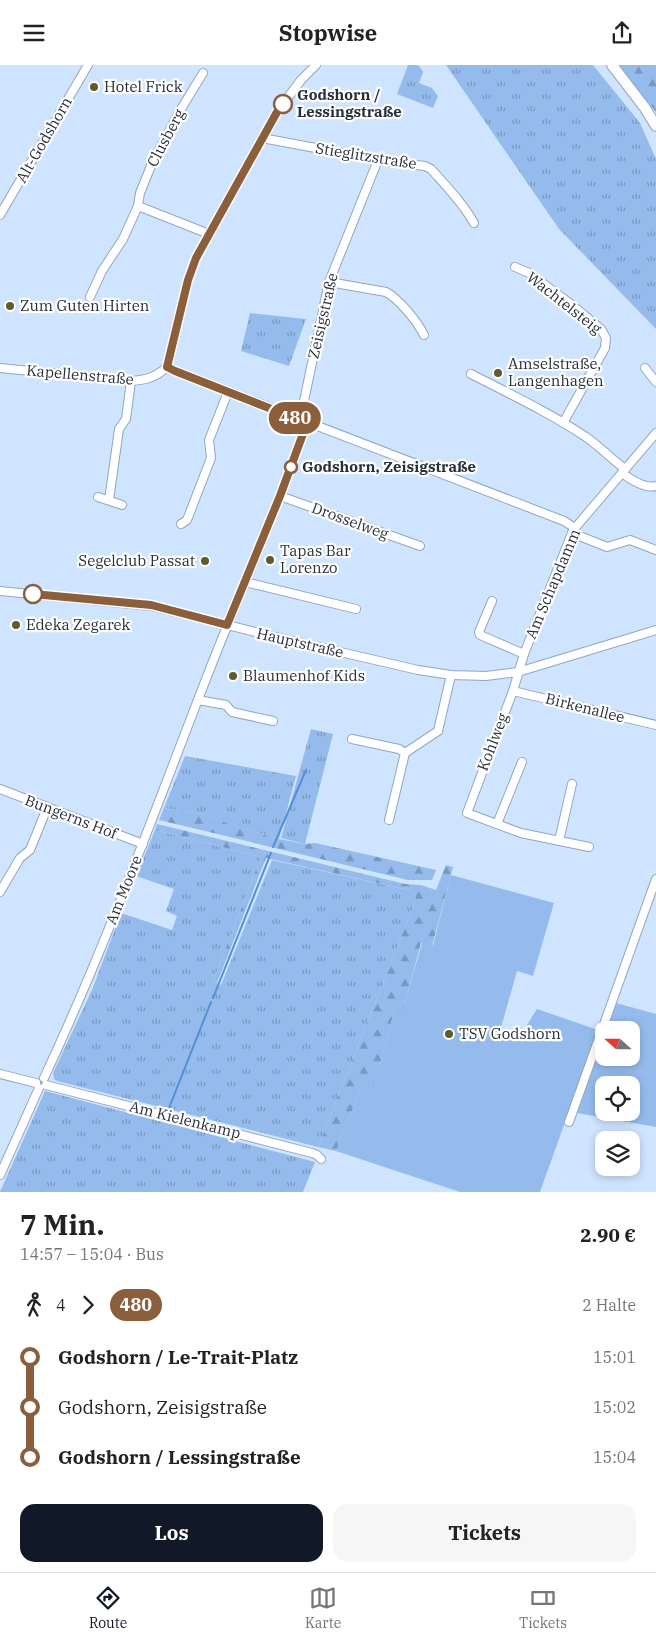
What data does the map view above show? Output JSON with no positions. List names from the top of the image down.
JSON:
{
  "streets": {
    "street": [
      "Clusberg",
      "Alt-Godshorn",
      "Stieglitzstraße",
      "Wachtelsteig",
      "Zeisigstraße",
      "Kapellenstraße",
      "Drosselweg",
      "Am Schapdamm",
      "Hauptstraße",
      "Birkenallee",
      "Kohlweg",
      "Bungerns Hof",
      "Am Moore",
      "Am Kielenkamp"
    ]
  },
  "crossings": [
    ["Stieglitzstraße", "Zeisigstraße"],
    ["Zeisigstraße", "Am Moore"],
    ["Drosselweg", "Am Moore"],
    ["Am Schapdamm", "Hauptstraße"],
    ["Am Schapdamm", "Kohlweg"],
    ["Hauptstraße", "Kohlweg"],
    ["Hauptstraße", "Am Moore"],
    ["Birkenallee", "Kohlweg"],
    ["Bungerns Hof", "Am Moore"],
    ["Am Moore", "Am Kielenkamp"]
  ],
  "places": [
    "Hotel Frick",
    "Godshorn / Lessingstraße",
    "Zum Guten Hirten",
    "Amselstraße, Langenhagen",
    "Godshorn, Zeisigstraße",
    "Tapas Bar Lorenzo",
    "Segelclub Passat",
    "Edeka Zegarek",
    "Blaumenhof Kids",
    "TSV Godshorn"
  ],
  "lines": ["bus line 480"],
  "north": "left",
  "page": {
    "header": "Stopwise",
    "on_map": "480",
    "heading": ["7 Min.", "14:57 – 15:04 · Bus", "2.90 €"],
    "legs": ["4", "480", "2 Halte"],
    "list": [
      {
        "name": "Godshorn / Le-Trait-Platz",
        "value": "15:01"
      },
      {
        "name": "Godshorn, Zeisigstraße",
        "value": "15:02"
      },
      {
        "name": "Godshorn / Lessingstraße",
        "value": "15:04"
      }
    ],
    "buttons": ["Los", "Tickets"],
    "tabs": ["Route", "Karte", "Tickets"]
  }
}
